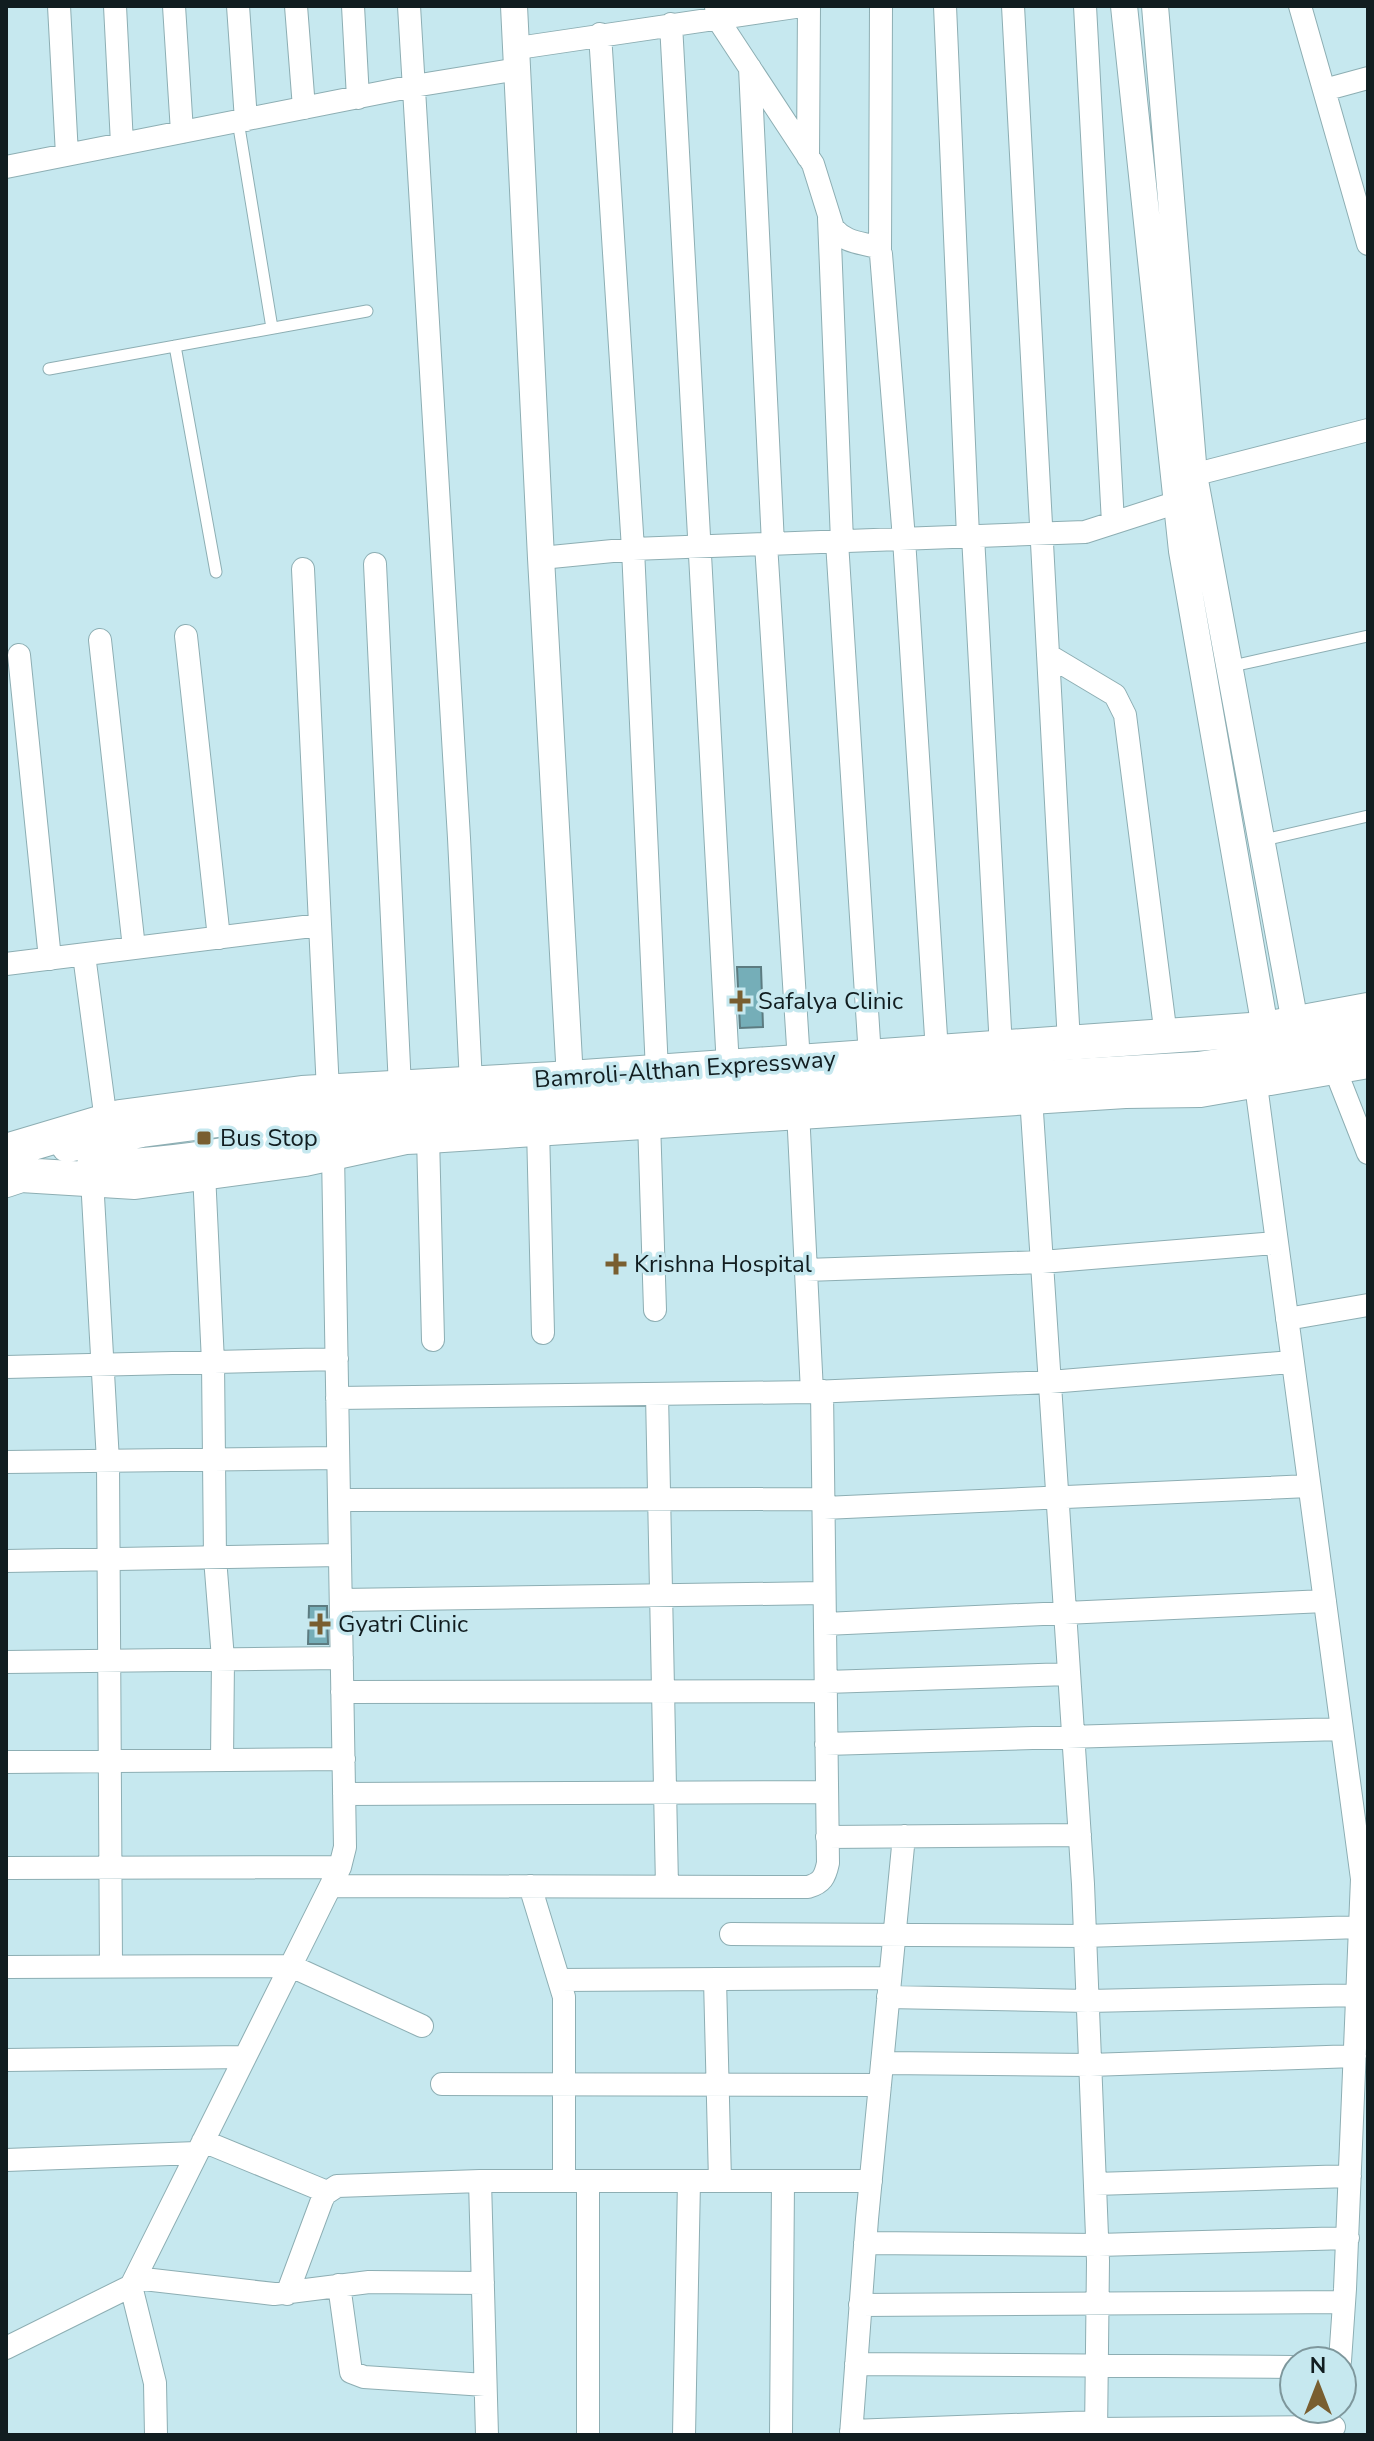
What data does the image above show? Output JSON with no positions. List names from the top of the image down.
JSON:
{
  "streets": {
    "main road": ["Bamroli-Althan Expressway"]
  },
  "places": {
    "health": ["Safalya Clinic", "Krishna Hospital", "Gyatri Clinic"],
    "transit": ["Bus Stop"]
  },
  "north": "top"
}
